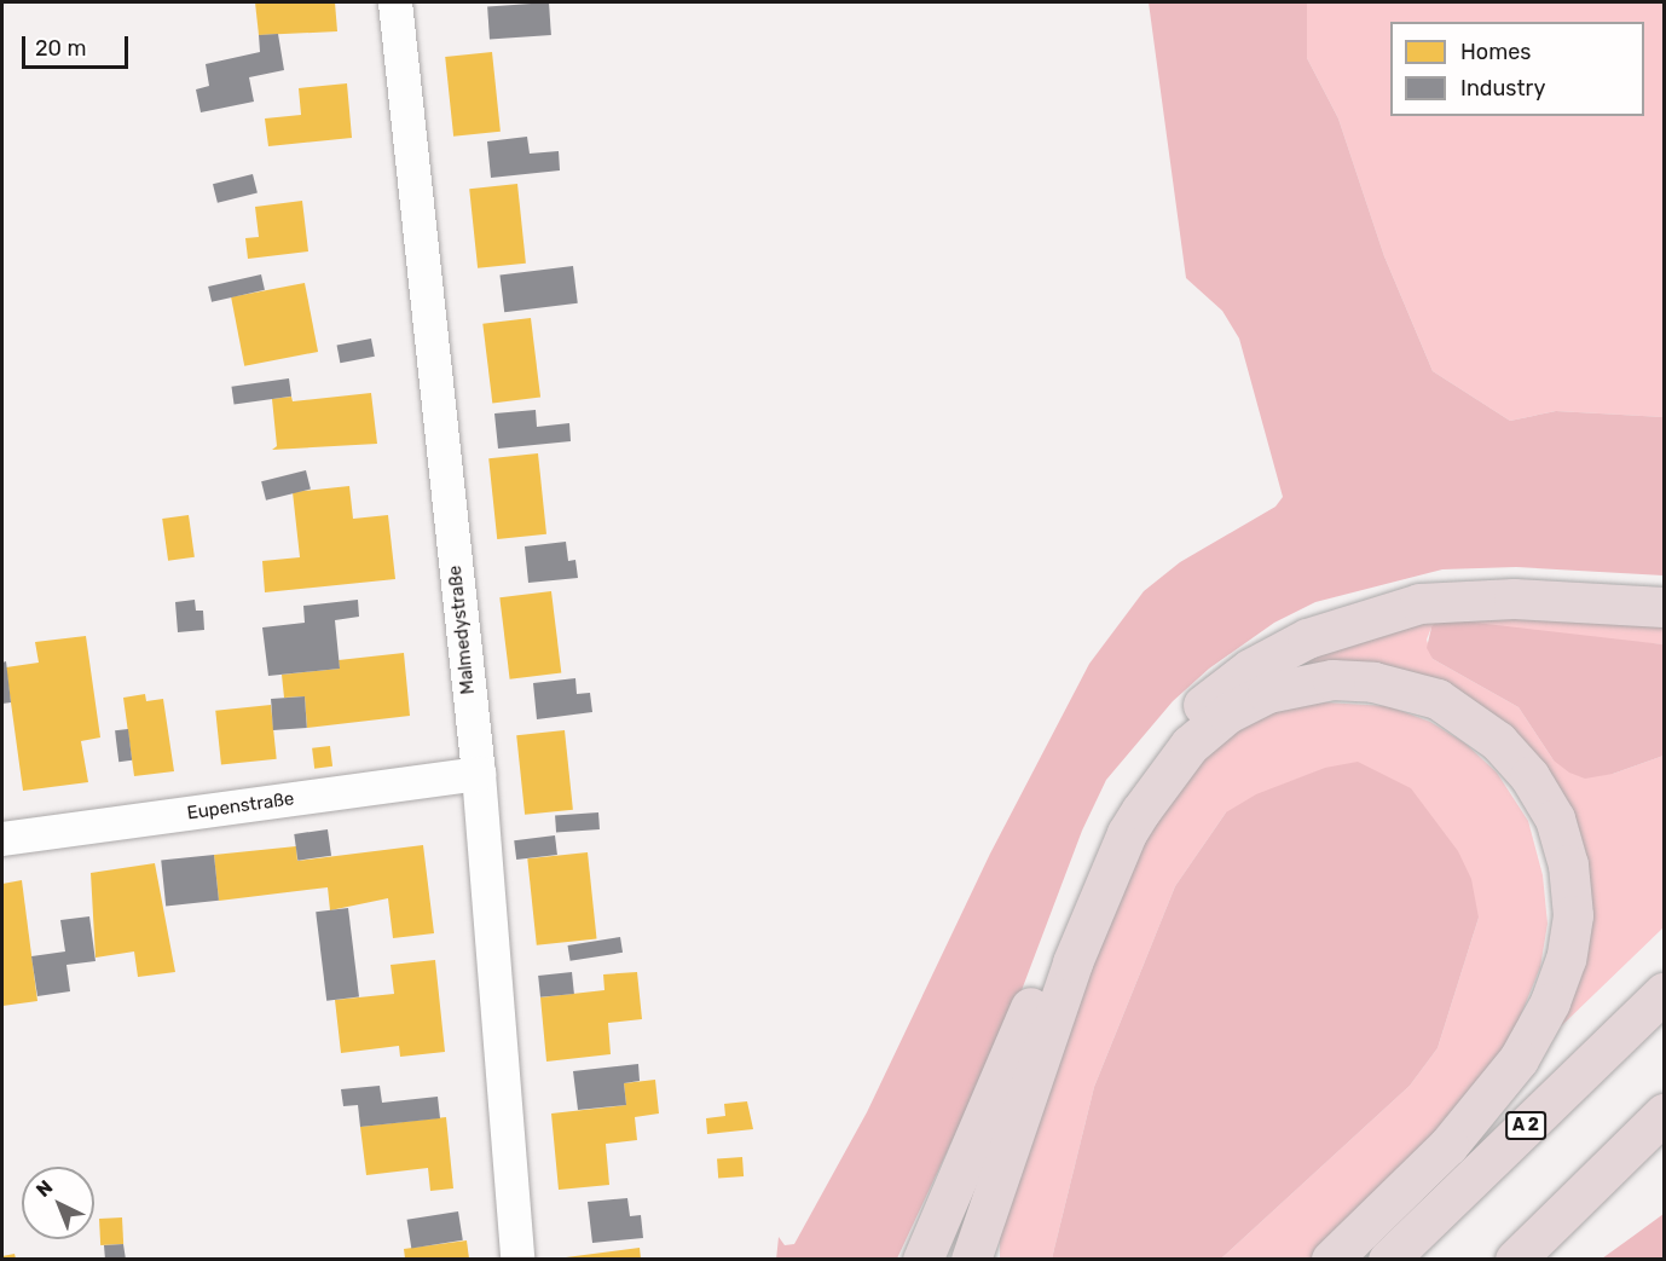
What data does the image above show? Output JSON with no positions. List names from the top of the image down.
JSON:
{
  "streets": {
    "highway": ["A 2"],
    "street": ["Malmedystraße", "Eupenstraße"]
  },
  "crossings": [
    ["Malmedystraße", "Eupenstraße"]
  ],
  "legend": ["Homes", "Industry"],
  "scale_bar": "20 m",
  "north": "top left"
}
